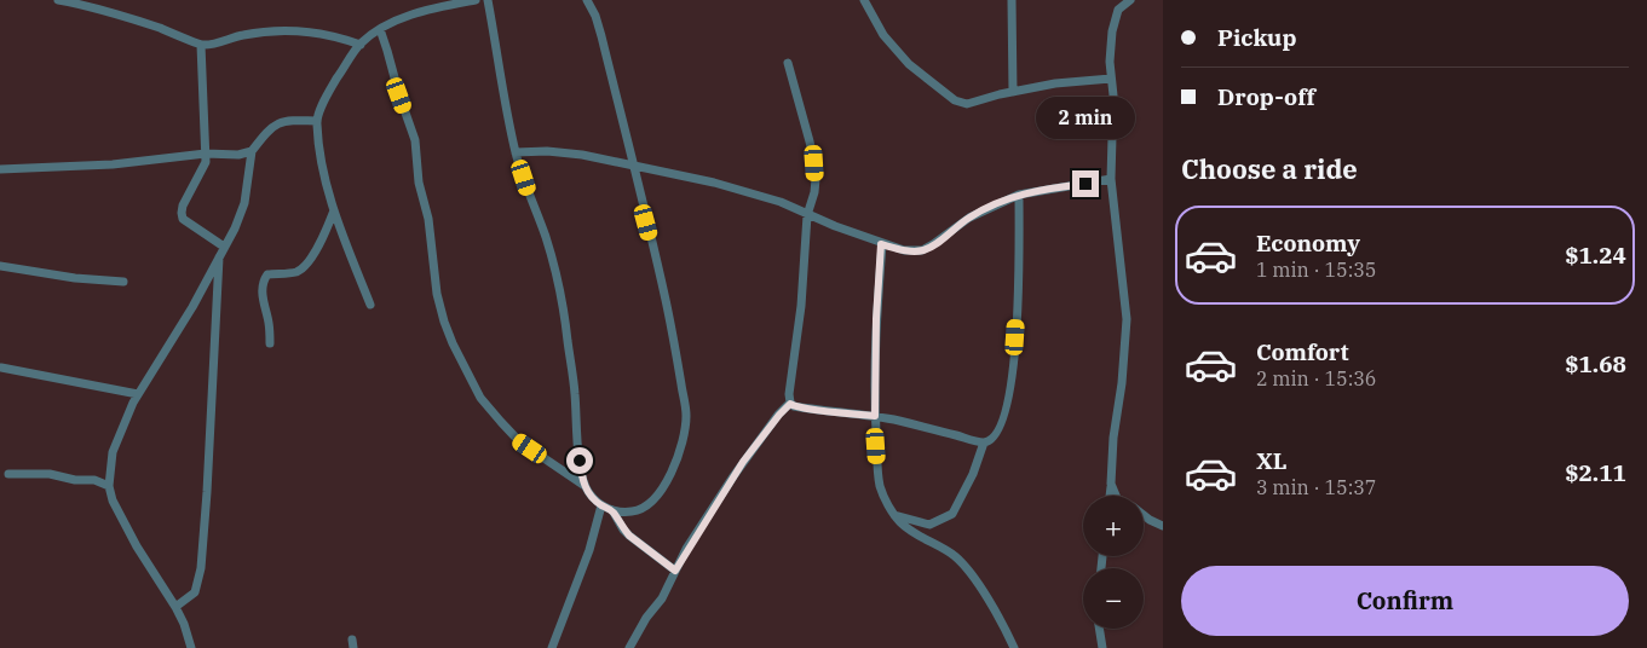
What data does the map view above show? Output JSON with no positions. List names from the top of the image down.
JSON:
{
  "page": {
    "banner": ["Pickup", "Drop-off"],
    "bubble": "2 min",
    "heading": "Choose a ride",
    "list": [
      {
        "name": "Economy",
        "note": "1 min · 15:35",
        "value": "$1.24"
      },
      {
        "name": "Comfort",
        "note": "2 min · 15:36",
        "value": "$1.68"
      },
      {
        "name": "XL",
        "note": "3 min · 15:37",
        "value": "$2.11"
      }
    ],
    "map_buttons": ["+", "−"],
    "buttons": "Confirm"
  }
}
